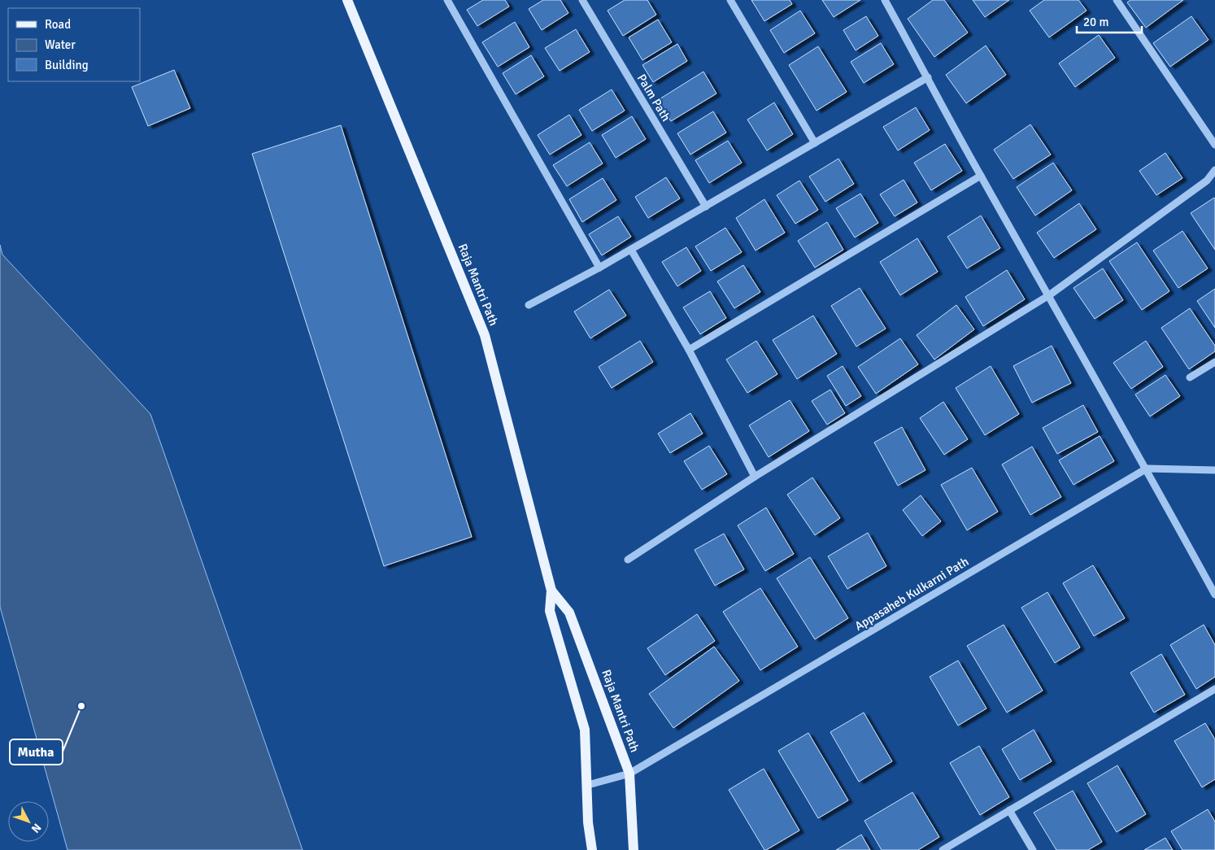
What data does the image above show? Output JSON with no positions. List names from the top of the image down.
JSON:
{
  "streets": {
    "main road": ["Raja Mantri Path"],
    "street": ["Palm Path", "Appasaheb Kulkarni Path"]
  },
  "crossings": [
    ["Raja Mantri Path", "Appasaheb Kulkarni Path"]
  ],
  "places": ["Mutha"],
  "legend": ["Road", "Water", "Building"],
  "scale_bar": "20 m",
  "north": "bottom right"
}
